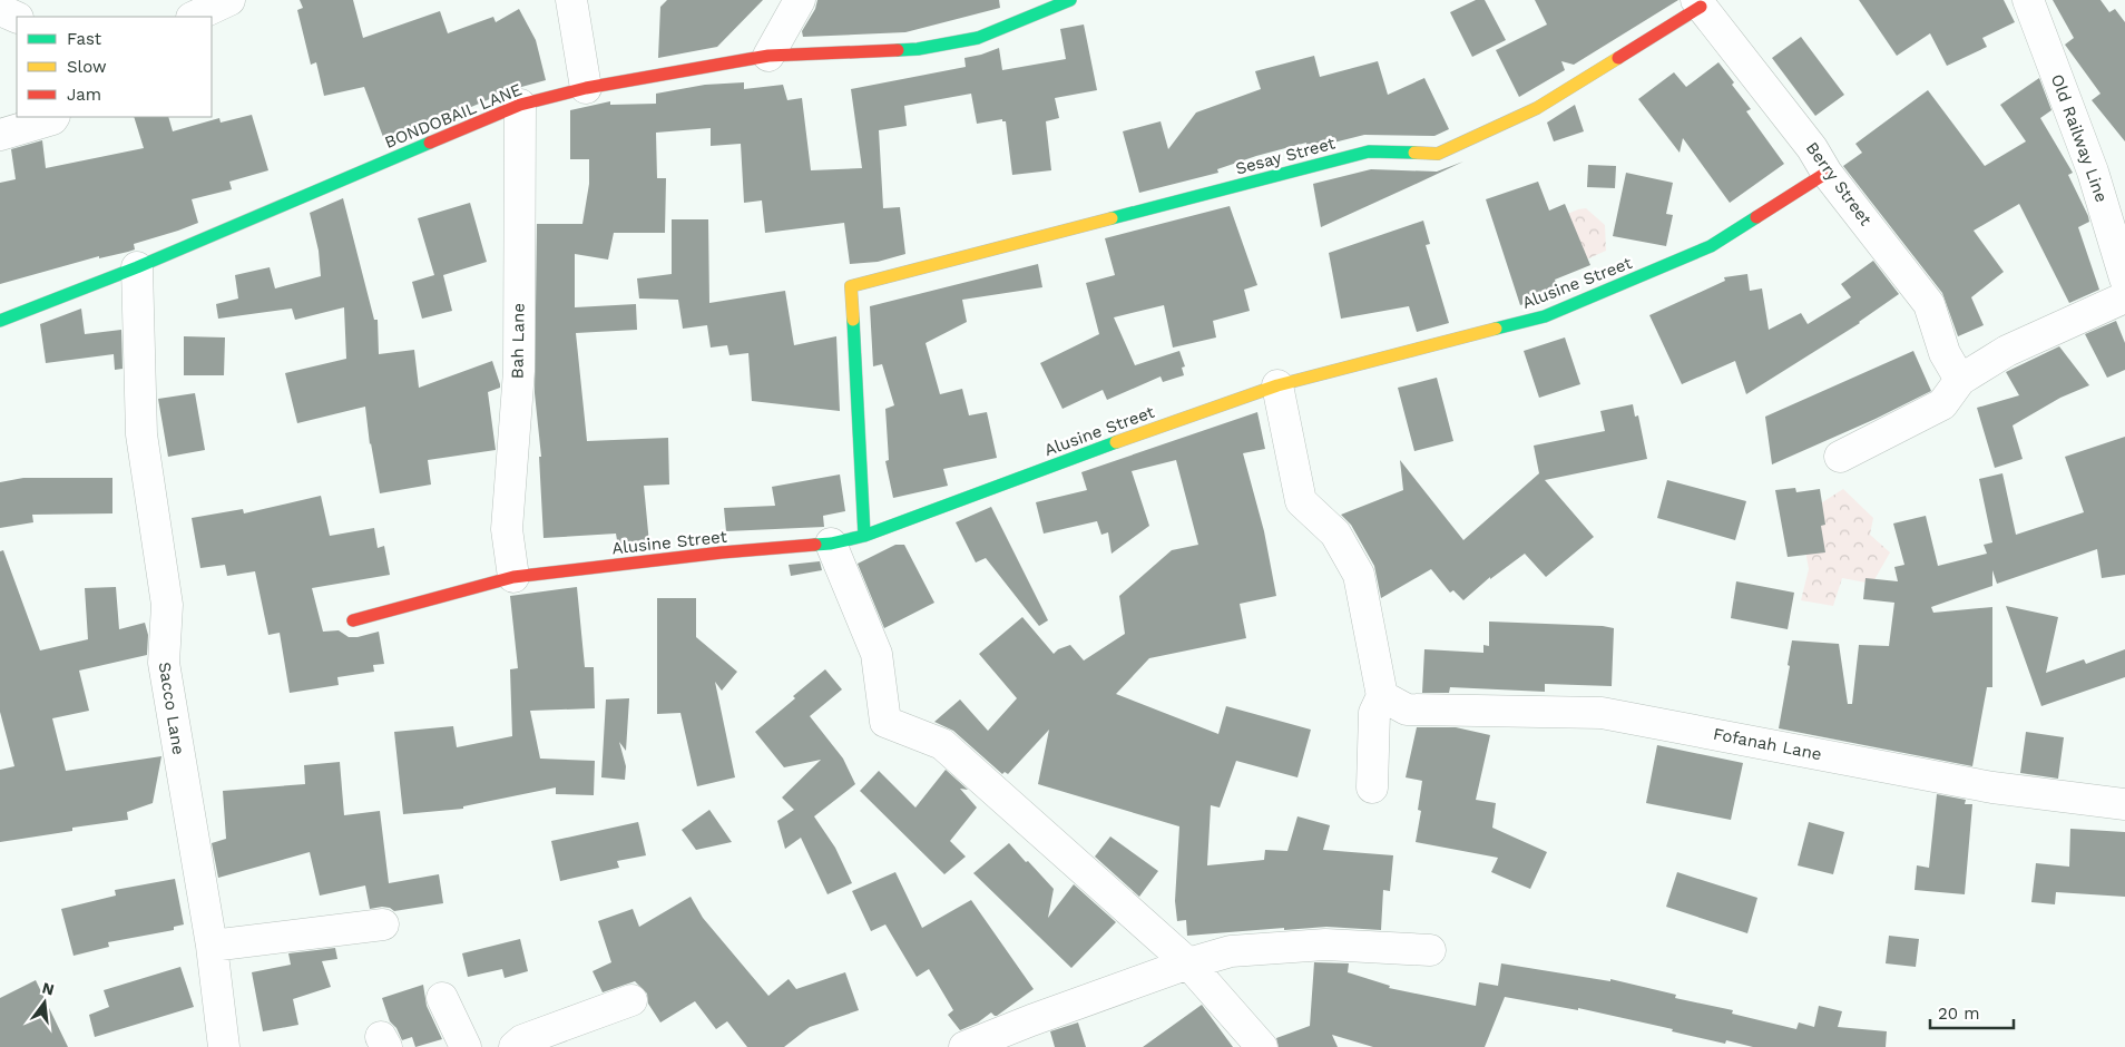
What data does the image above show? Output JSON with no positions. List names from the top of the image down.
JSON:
{
  "streets": {
    "street": [
      "BONDOBAIL LANE",
      "Old Railway Line",
      "Sesay Street",
      "Berry Street",
      "Alusine Street",
      "Bah Lane",
      "Sacco Lane",
      "Fofanah Lane"
    ]
  },
  "crossings": [
    ["BONDOBAIL LANE", "Bah Lane"],
    ["BONDOBAIL LANE", "Sacco Lane"],
    ["Sesay Street", "Berry Street"],
    ["Sesay Street", "Alusine Street"],
    ["Berry Street", "Alusine Street"],
    ["Alusine Street", "Bah Lane"]
  ],
  "legend": ["Fast", "Slow", "Jam"],
  "scale_bar": "20 m",
  "north": "top"
}
